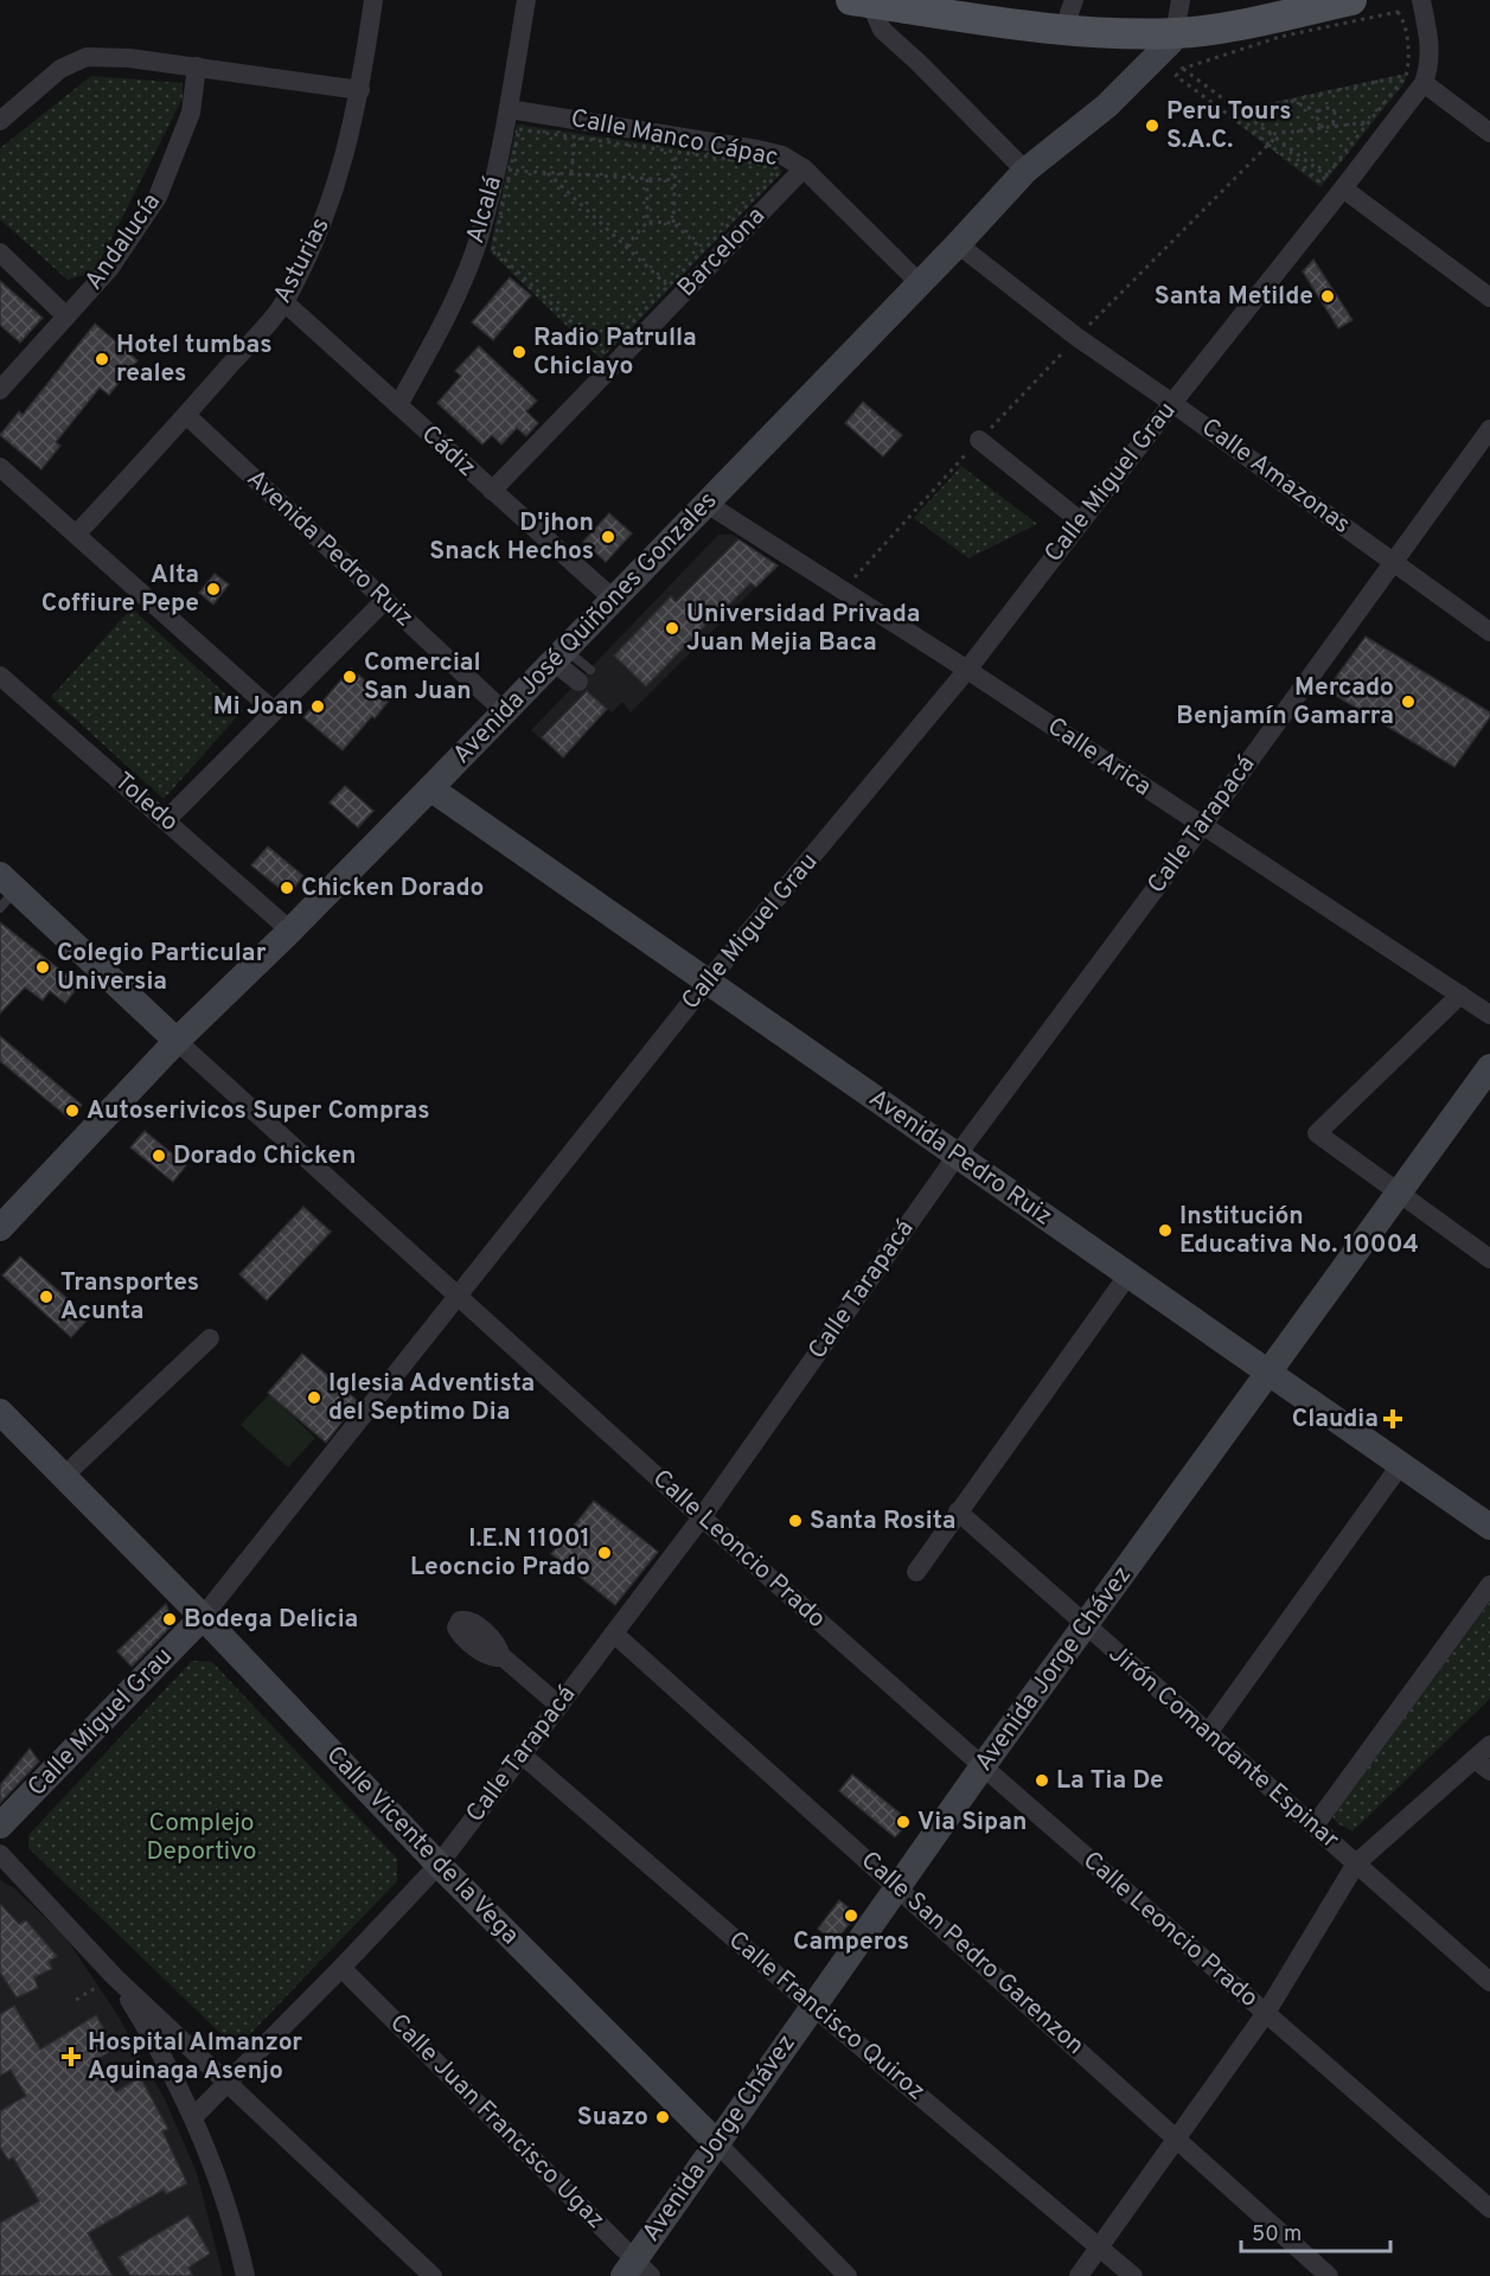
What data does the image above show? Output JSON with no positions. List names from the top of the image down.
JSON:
{
  "streets": {
    "street": [
      "Calle Manco Cápac",
      "Alcalá",
      "Andalucía",
      "Barcelona",
      "Asturias",
      "Cádiz",
      "Calle Amazonas",
      "Calle Miguel Grau",
      "Avenida Pedro Ruiz",
      "Avenida José Quiñones Gonzales",
      "Calle Arica",
      "Toledo",
      "Calle Tarapacá",
      "Calle Leoncio Prado",
      "Avenida Jorge Chávez",
      "Jirón Comandante Espinar",
      "Calle Vicente de la Vega",
      "Calle San Pedro Garenzon",
      "Calle Francisco Quiroz",
      "Calle Juan Francisco Ugaz"
    ]
  },
  "crossings": [
    ["Calle Manco Cápac", "Alcalá"],
    ["Calle Manco Cápac", "Barcelona"],
    ["Calle Manco Cápac", "Avenida José Quiñones Gonzales"],
    ["Alcalá", "Cádiz"],
    ["Barcelona", "Cádiz"],
    ["Asturias", "Cádiz"],
    ["Asturias", "Avenida Pedro Ruiz"],
    ["Cádiz", "Avenida José Quiñones Gonzales"],
    ["Calle Amazonas", "Calle Miguel Grau"],
    ["Calle Amazonas", "Avenida José Quiñones Gonzales"],
    ["Calle Amazonas", "Calle Tarapacá"],
    ["Calle Miguel Grau", "Avenida Pedro Ruiz"],
    ["Calle Miguel Grau", "Calle Arica"],
    ["Calle Miguel Grau", "Calle Leoncio Prado"],
    ["Calle Miguel Grau", "Calle Vicente de la Vega"],
    ["Avenida Pedro Ruiz", "Avenida José Quiñones Gonzales"],
    ["Avenida Pedro Ruiz", "Calle Tarapacá"],
    ["Avenida Pedro Ruiz", "Avenida Jorge Chávez"],
    ["Avenida José Quiñones Gonzales", "Calle Arica"],
    ["Avenida José Quiñones Gonzales", "Toledo"],
    ["Avenida José Quiñones Gonzales", "Calle Leoncio Prado"],
    ["Calle Arica", "Calle Tarapacá"],
    ["Calle Tarapacá", "Calle Leoncio Prado"],
    ["Calle Tarapacá", "Calle Vicente de la Vega"],
    ["Calle Tarapacá", "Calle San Pedro Garenzon"],
    ["Calle Tarapacá", "Calle Francisco Quiroz"],
    ["Calle Tarapacá", "Calle Juan Francisco Ugaz"],
    ["Calle Leoncio Prado", "Avenida Jorge Chávez"],
    ["Avenida Jorge Chávez", "Jirón Comandante Espinar"],
    ["Avenida Jorge Chávez", "Calle Vicente de la Vega"],
    ["Avenida Jorge Chávez", "Calle San Pedro Garenzon"],
    ["Avenida Jorge Chávez", "Calle Francisco Quiroz"],
    ["Avenida Jorge Chávez", "Calle Juan Francisco Ugaz"]
  ],
  "parks": ["Complejo Deportivo"],
  "places": {
    "other": [
      "Peru Tours S.A.C.",
      "Santa Metilde",
      "Radio Patrulla Chiclayo",
      "Hotel tumbas reales",
      "D'jhon Snack Hechos",
      "Alta Coffiure Pepe",
      "Universidad Privada Juan Mejia Baca",
      "Comercial San Juan",
      "Mercado Benjamín Gamarra",
      "Mi Joan",
      "Chicken Dorado",
      "Colegio Particular Universia",
      "Autoserivicos Super Compras",
      "Dorado Chicken",
      "Institución Educativa No. 10004",
      "Transportes Acunta",
      "Iglesia Adventista del Septimo Dia",
      "Santa Rosita",
      "I.E.N 11001 Leocncio Prado",
      "Bodega Delicia",
      "La Tia De",
      "Via Sipan",
      "Camperos",
      "Suazo"
    ],
    "health": ["Claudia", "Hospital Almanzor Aguinaga Asenjo"]
  },
  "scale_bar": "50 m"
}
